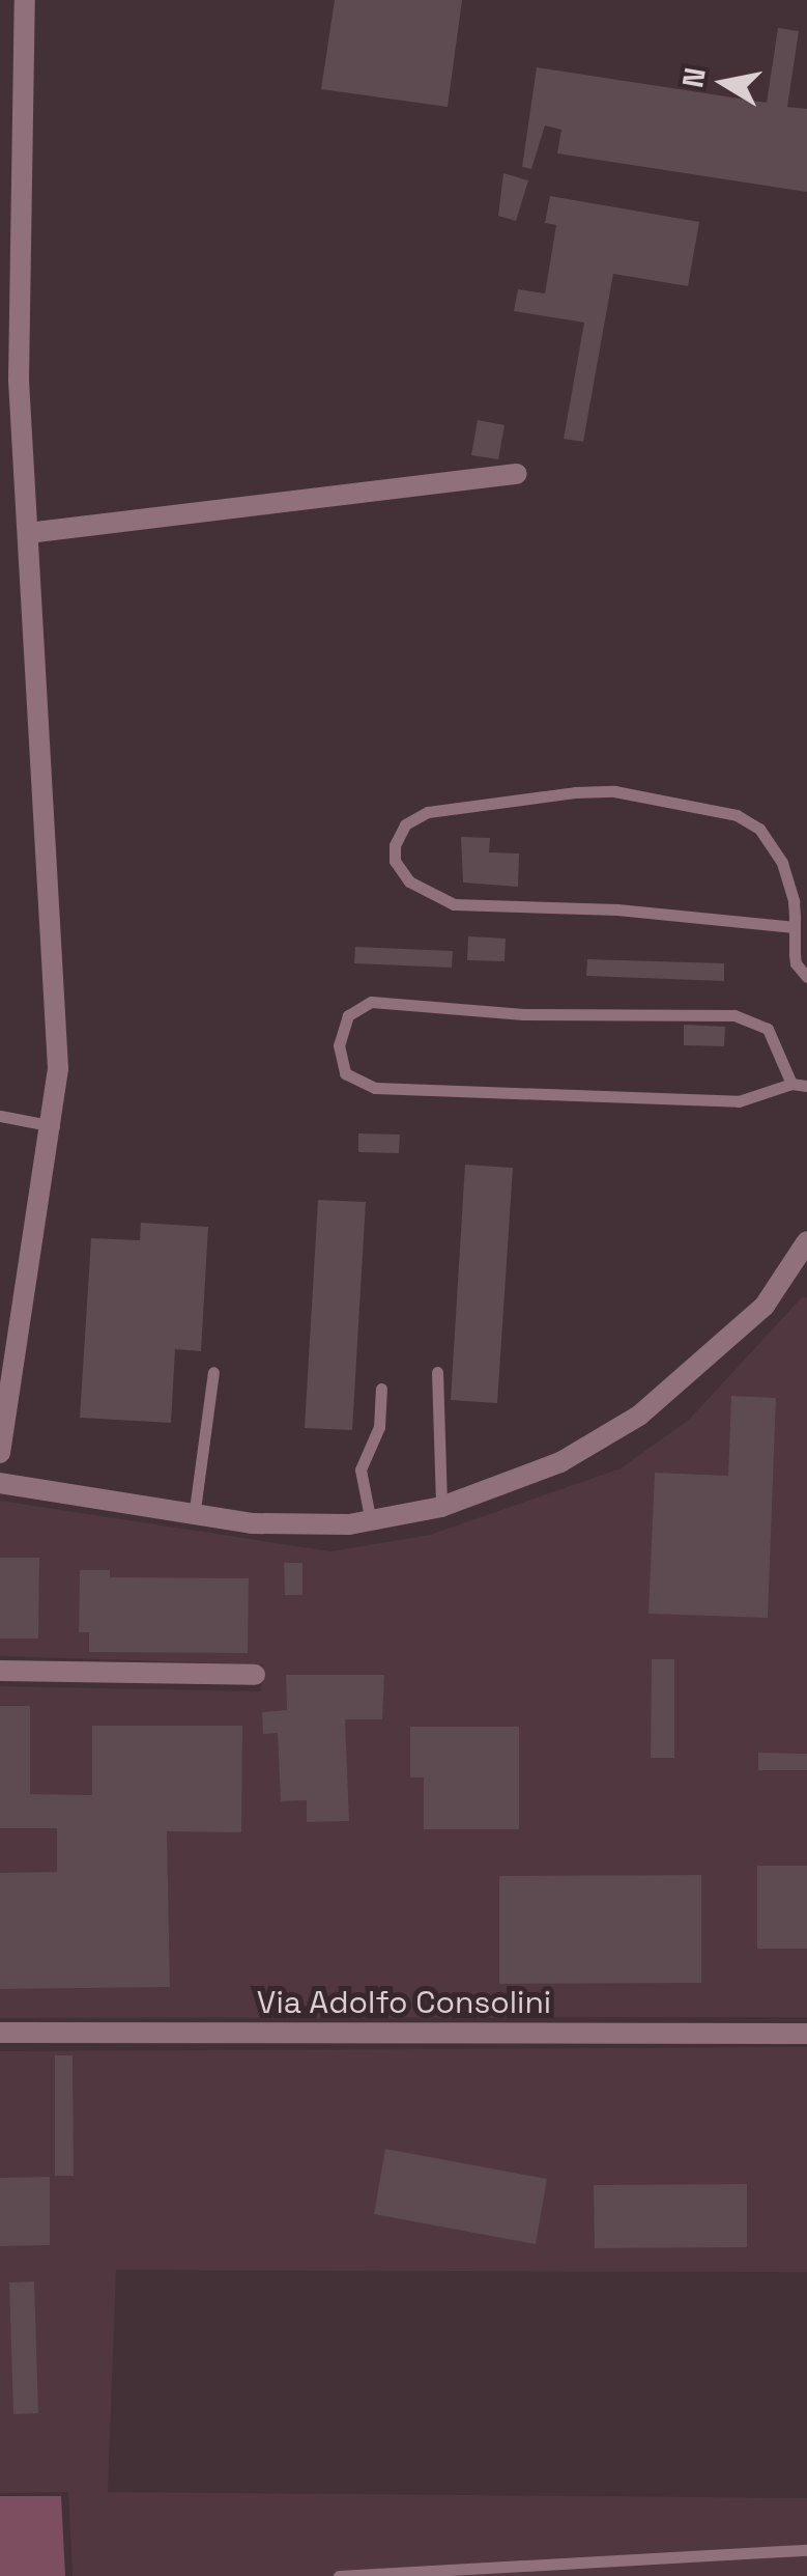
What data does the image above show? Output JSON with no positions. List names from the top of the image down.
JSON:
{
  "streets": {
    "street": ["Via Adolfo Consolini"]
  },
  "north": "left"
}
